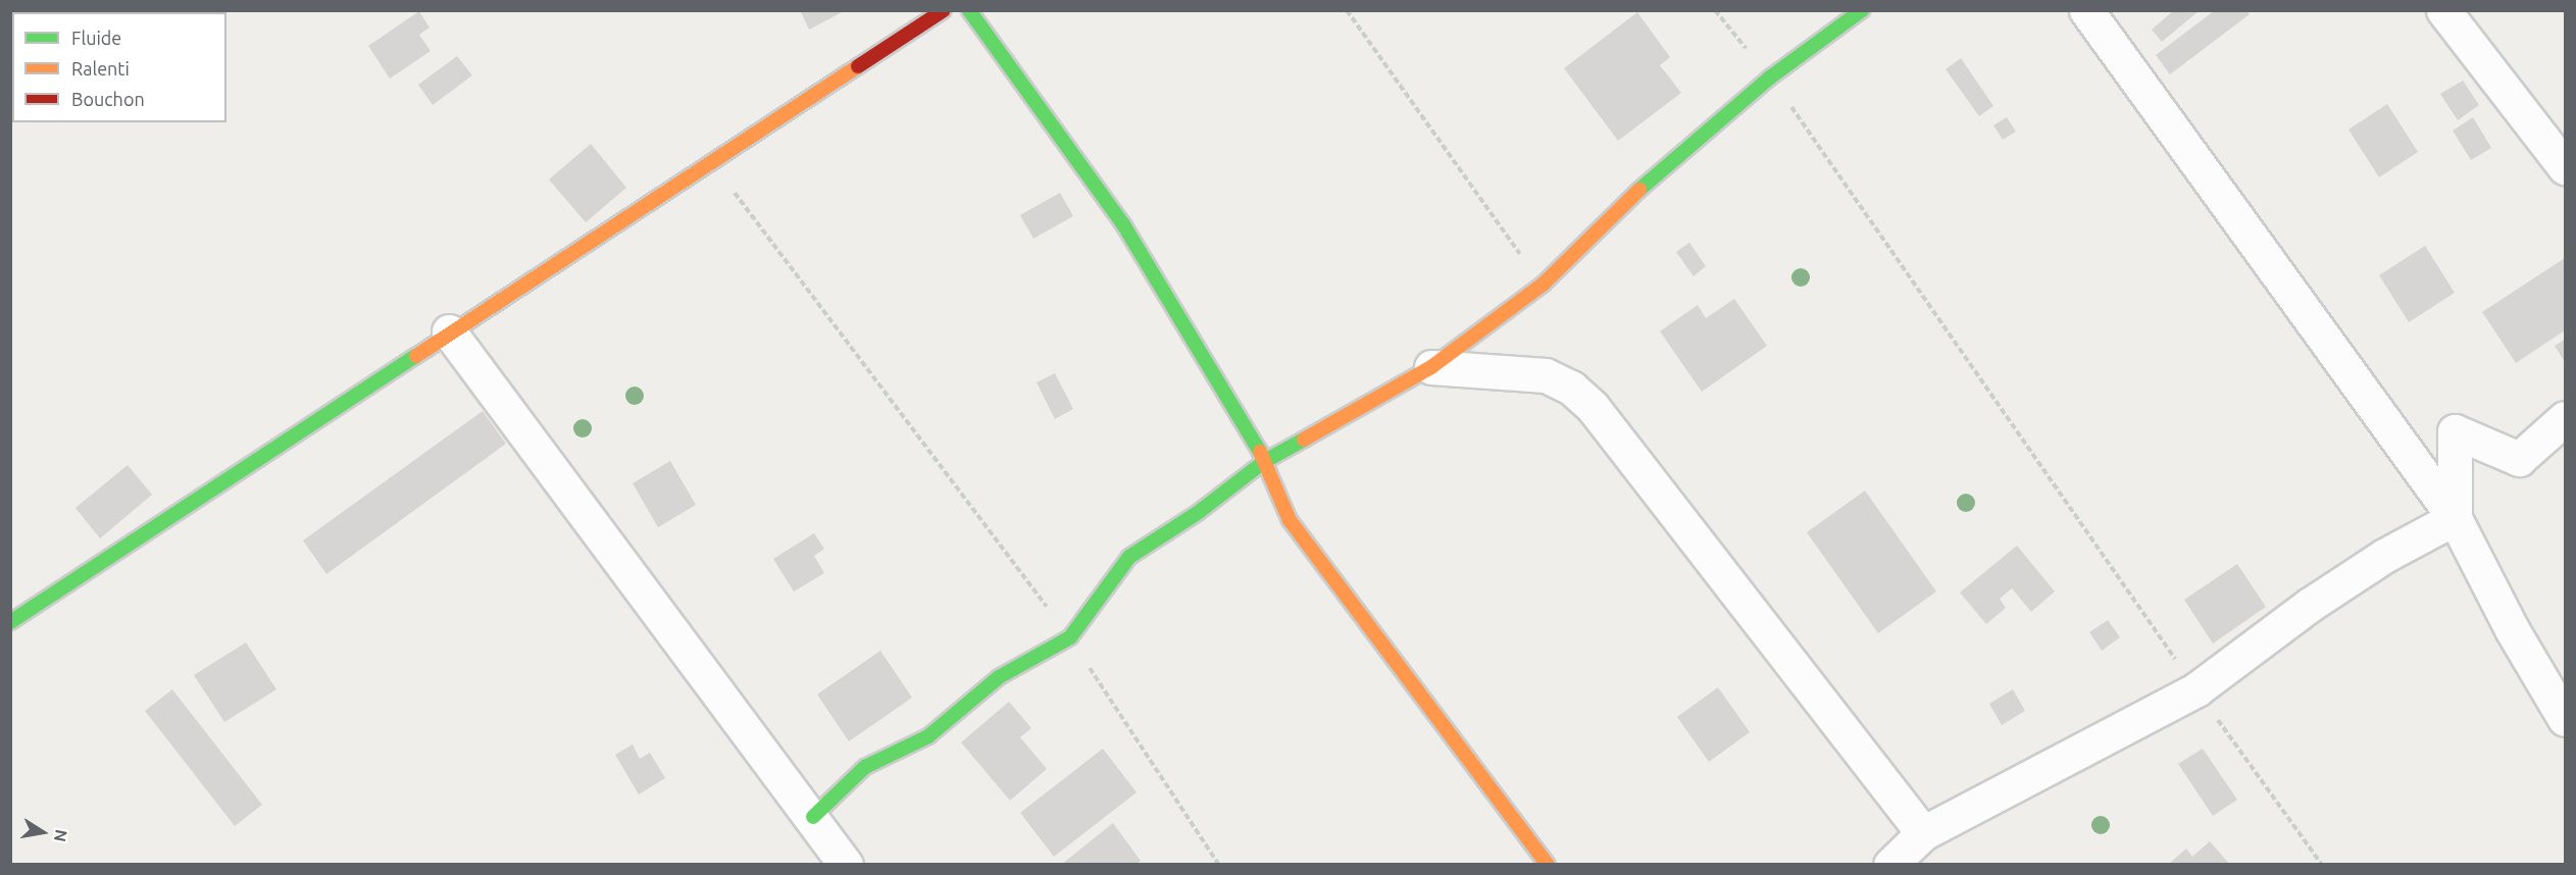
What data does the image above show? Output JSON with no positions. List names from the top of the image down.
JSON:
{
  "legend": ["Fluide", "Ralenti", "Bouchon"],
  "north": "right"
}
